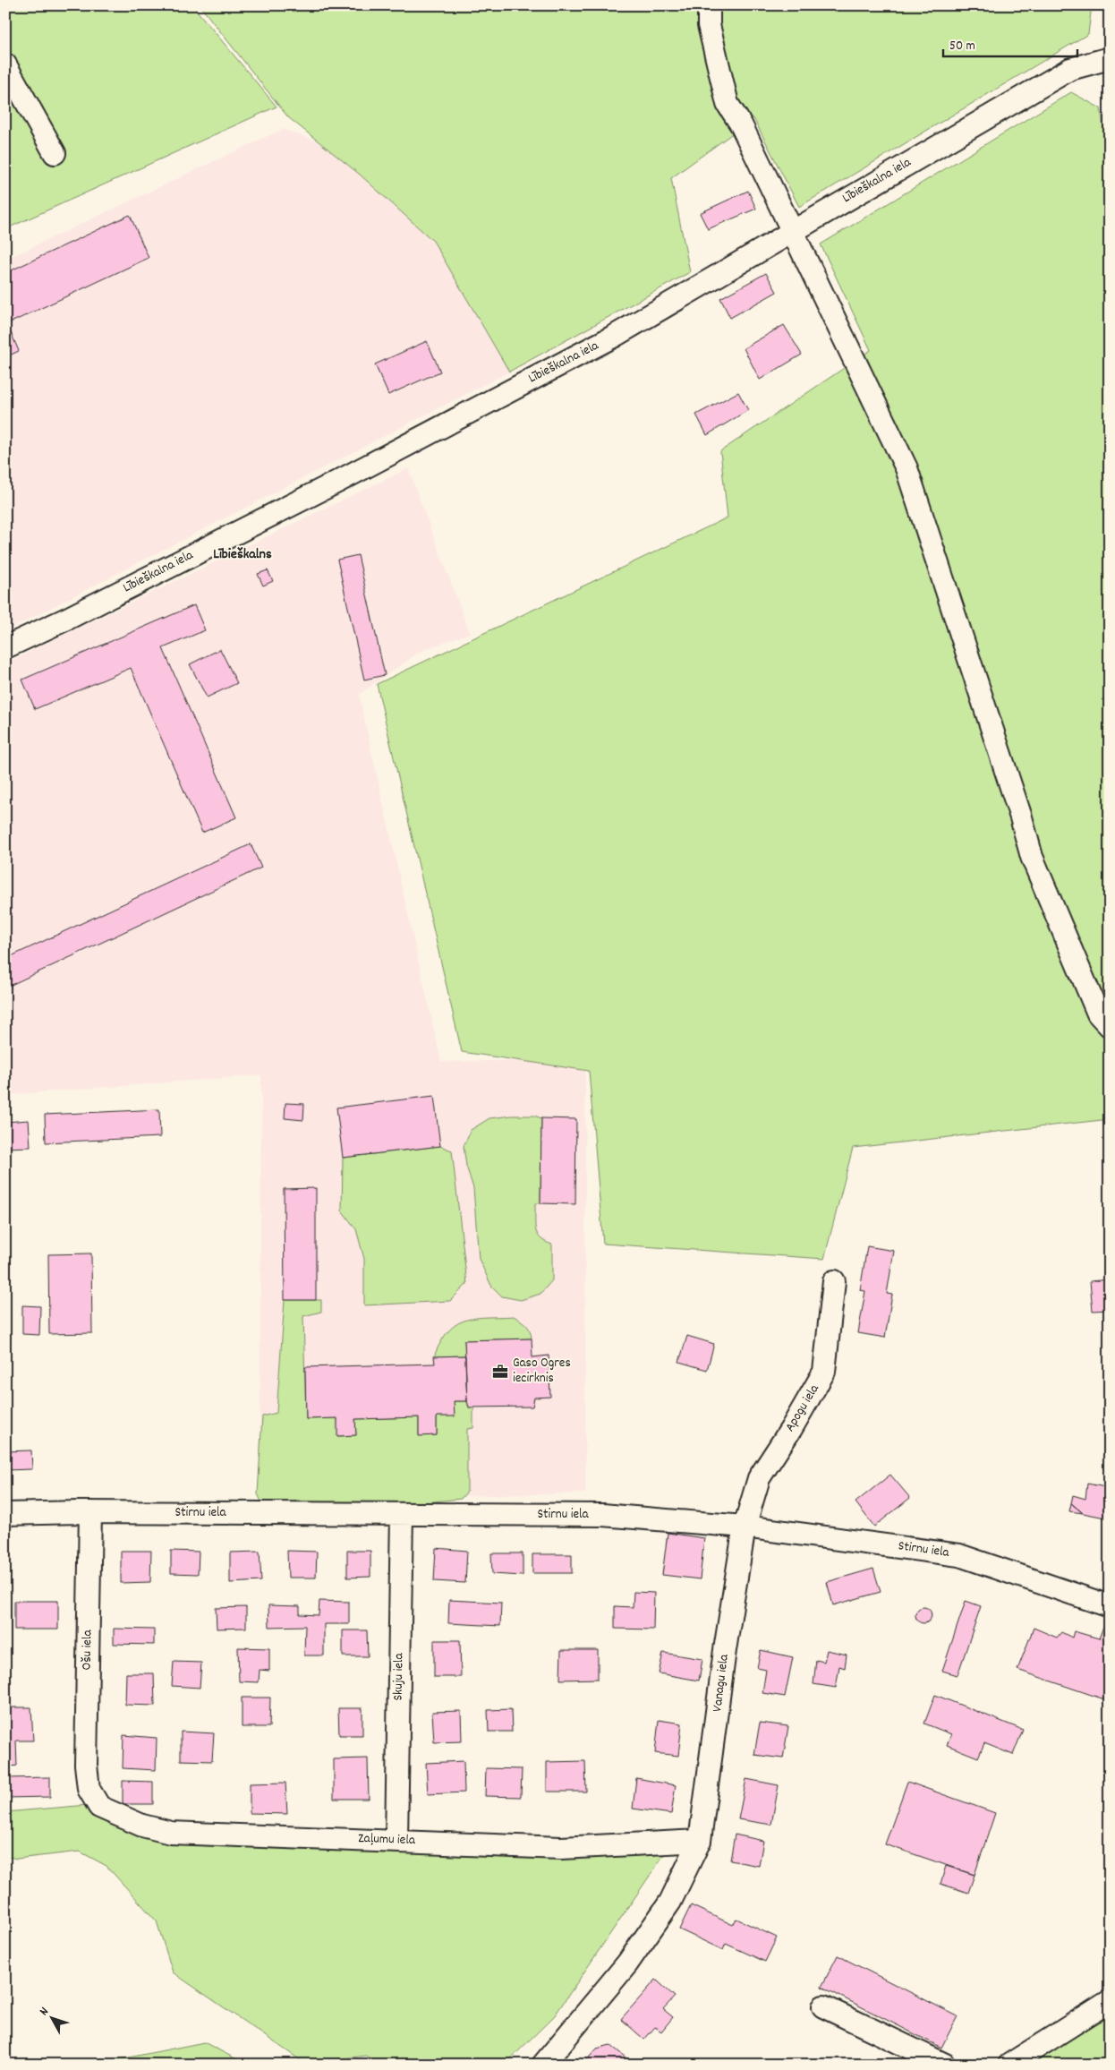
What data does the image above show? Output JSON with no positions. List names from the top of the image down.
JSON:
{
  "streets": {
    "street": [
      "Lībieškalna iela",
      "Apogu iela",
      "Stirnu iela",
      "Ošu iela",
      "Skuju iela",
      "Vanagu iela",
      "Zaļumu iela"
    ]
  },
  "crossings": [
    ["Apogu iela", "Stirnu iela"],
    ["Apogu iela", "Vanagu iela"],
    ["Stirnu iela", "Ošu iela"],
    ["Stirnu iela", "Skuju iela"],
    ["Stirnu iela", "Vanagu iela"],
    ["Ošu iela", "Zaļumu iela"],
    ["Skuju iela", "Zaļumu iela"],
    ["Vanagu iela", "Zaļumu iela"]
  ],
  "districts": ["Lībieškalns"],
  "places": {
    "office": ["Gaso Ogres iecirknis"]
  },
  "scale_bar": "50 m",
  "north": "top left"
}
